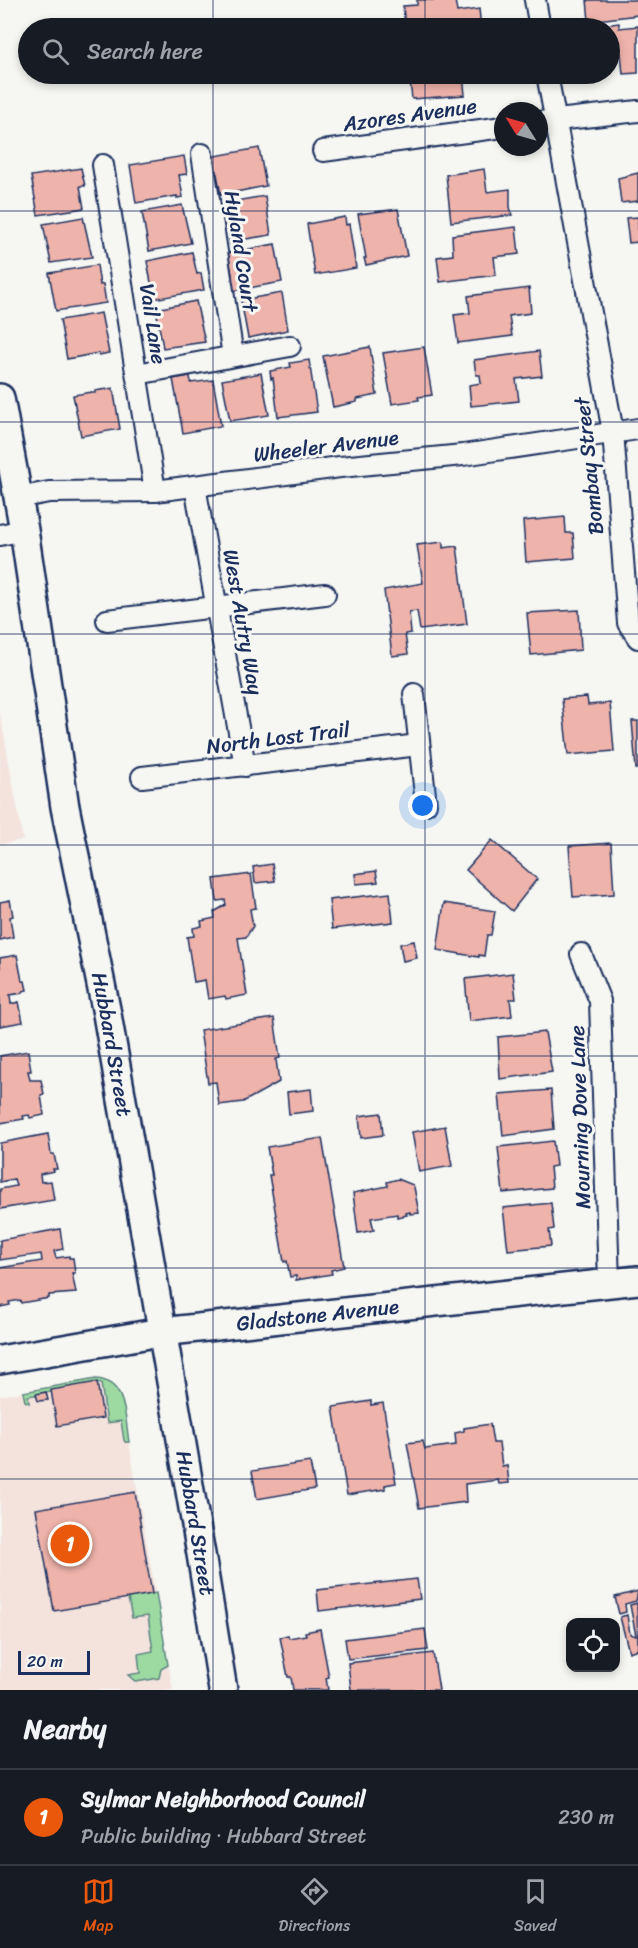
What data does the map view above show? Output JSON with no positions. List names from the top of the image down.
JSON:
{
  "streets": {
    "main road": ["Hubbard Street", "Gladstone Avenue"],
    "street": [
      "Azores Avenue",
      "Hyland Court",
      "Vail Lane",
      "Wheeler Avenue",
      "Bombay Street",
      "West Autry Way",
      "North Lost Trail",
      "Mourning Dove Lane"
    ]
  },
  "crossings": [
    ["Vail Lane", "Wheeler Avenue"],
    ["Wheeler Avenue", "Bombay Street"],
    ["Wheeler Avenue", "West Autry Way"],
    ["Wheeler Avenue", "Hubbard Street"],
    ["West Autry Way", "North Lost Trail"],
    ["Hubbard Street", "Gladstone Avenue"],
    ["Mourning Dove Lane", "Gladstone Avenue"]
  ],
  "scale_bar": "20 m",
  "north": "top left",
  "page": {
    "search": "Search here",
    "pins": "1",
    "scale": "20 m",
    "heading": "Nearby",
    "list": [
      {
        "mark": "1",
        "name": "Sylmar Neighborhood Council",
        "note": "Public building · Hubbard Street",
        "value": "230 m"
      }
    ],
    "nav": ["Map", "Directions", "Saved"]
  }
}
